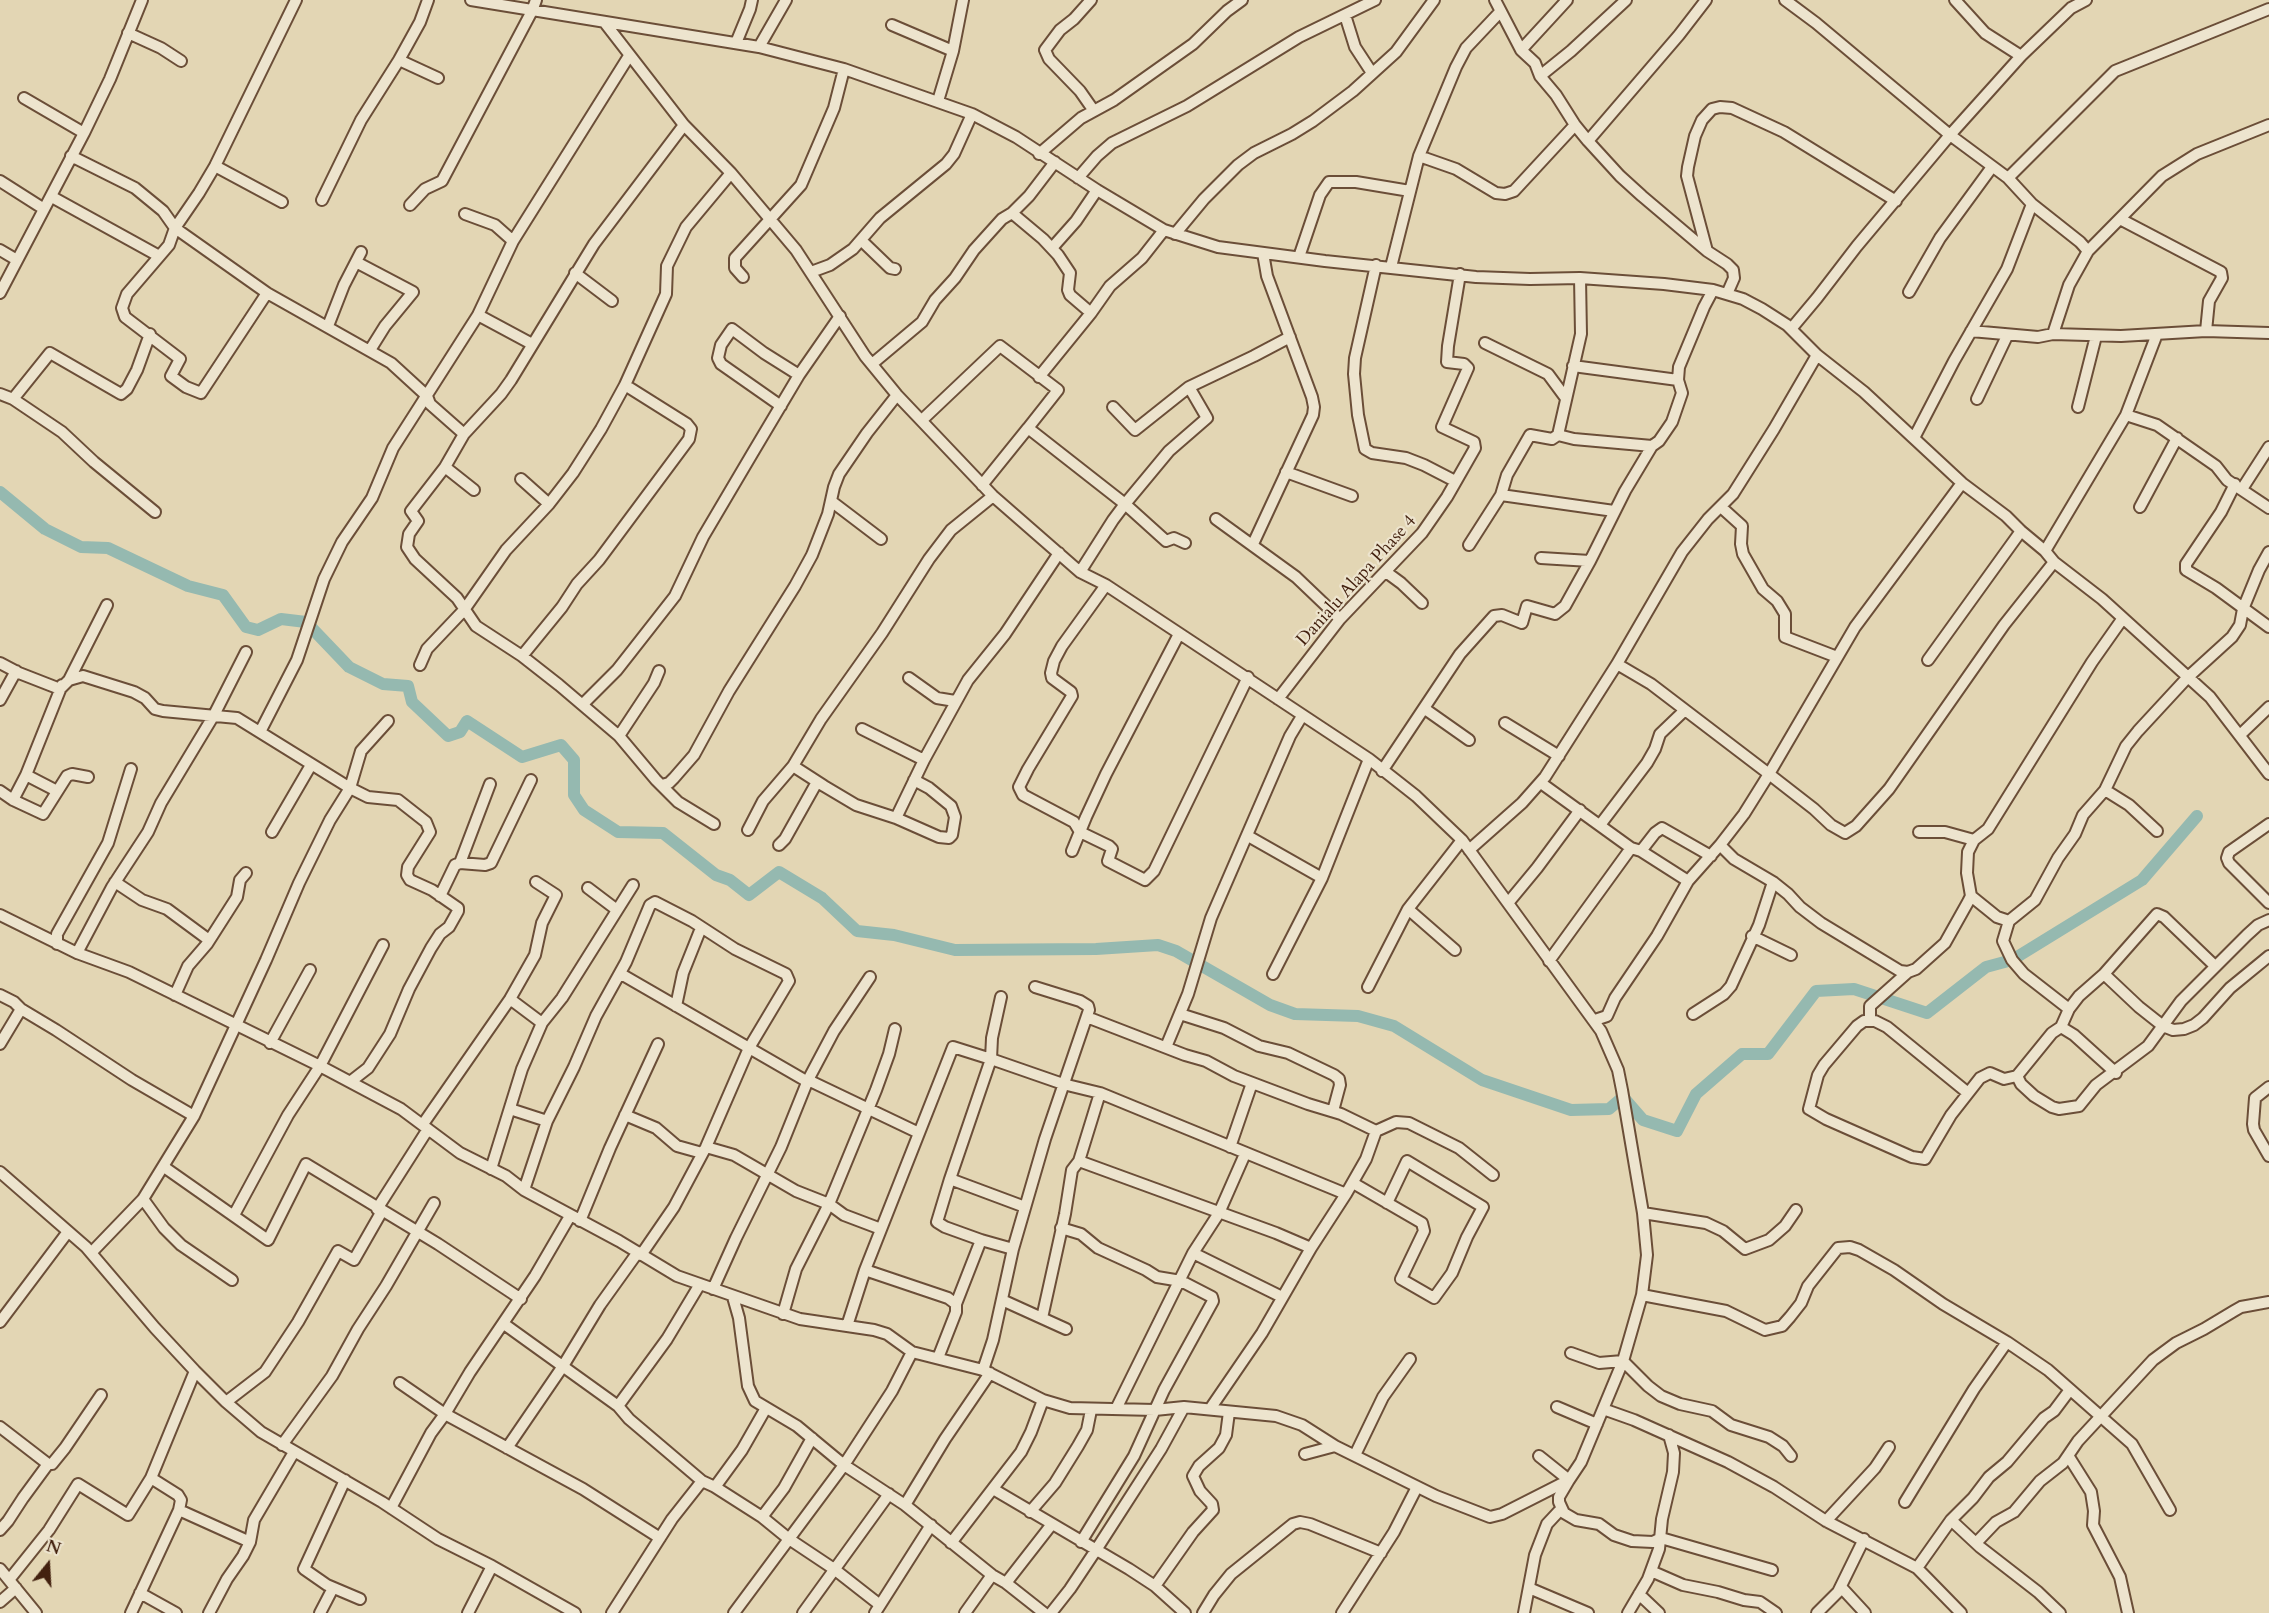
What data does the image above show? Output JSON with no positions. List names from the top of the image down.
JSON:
{
  "streets": {
    "street": ["Danialu Alapa Phase 4"]
  },
  "north": "top"
}
